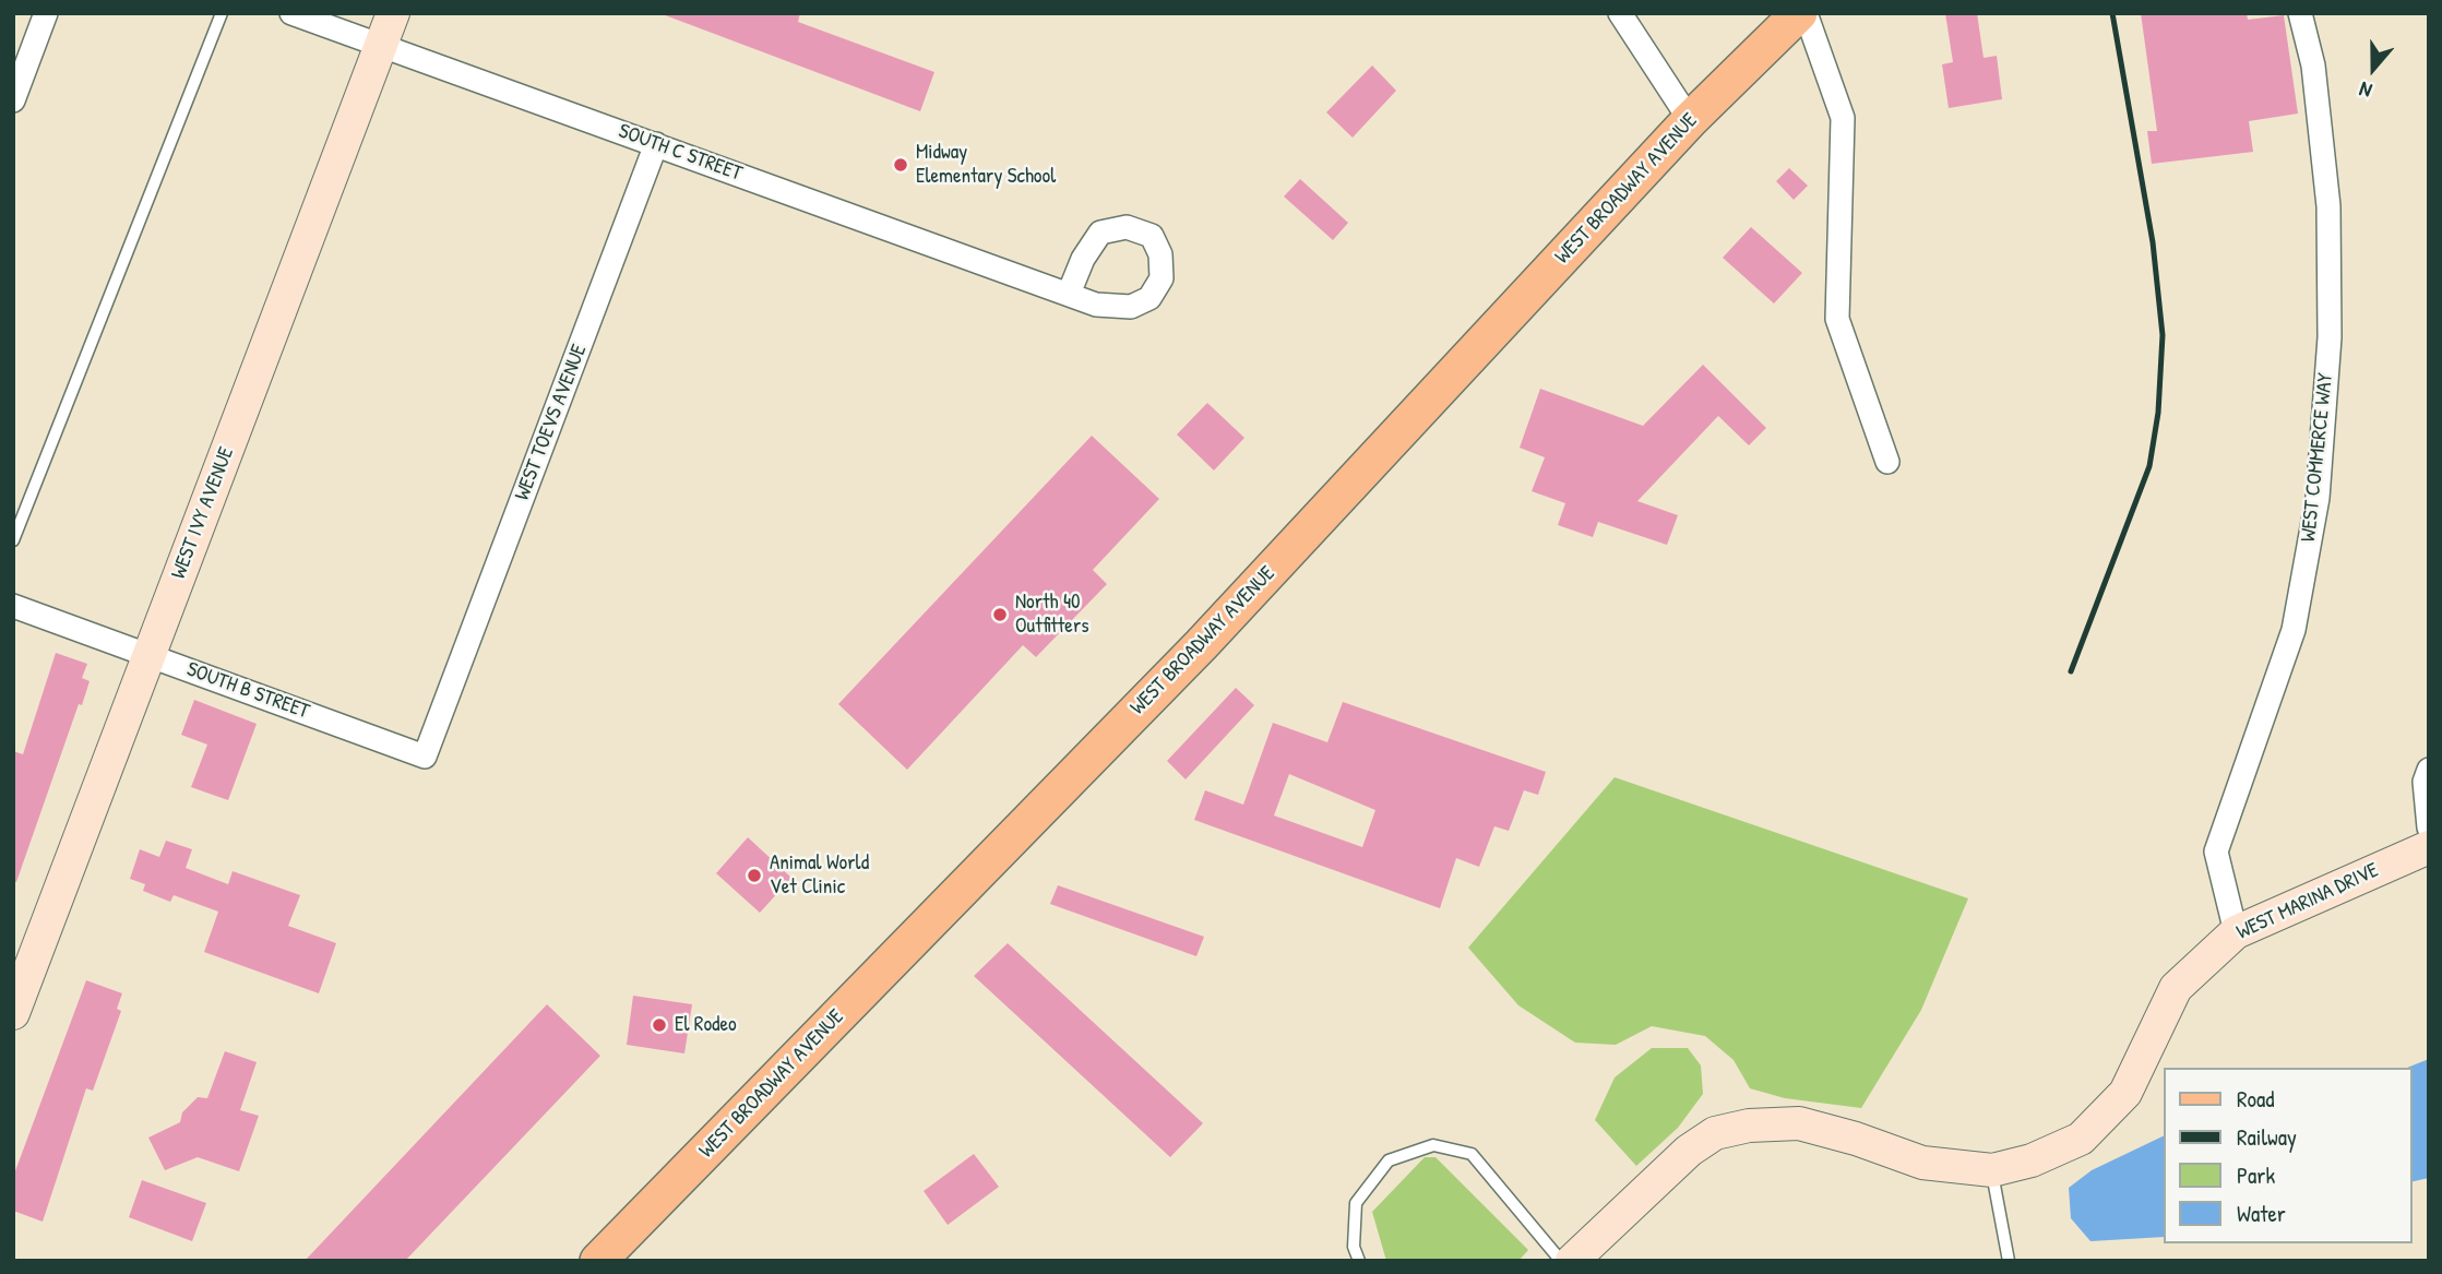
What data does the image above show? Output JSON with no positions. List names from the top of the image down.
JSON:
{
  "streets": {
    "main road": ["WEST BROADWAY AVENUE"],
    "street": [
      "SOUTH C STREET",
      "WEST TOEVS AVENUE",
      "WEST COMMERCE WAY",
      "WEST IVY AVENUE",
      "SOUTH B STREET",
      "WEST MARINA DRIVE"
    ]
  },
  "crossings": [
    ["SOUTH C STREET", "WEST TOEVS AVENUE"],
    ["SOUTH C STREET", "WEST IVY AVENUE"],
    ["WEST TOEVS AVENUE", "SOUTH B STREET"],
    ["WEST COMMERCE WAY", "WEST MARINA DRIVE"],
    ["WEST IVY AVENUE", "SOUTH B STREET"]
  ],
  "places": [
    "Midway Elementary School",
    "North 40 Outfitters",
    "Animal World Vet Clinic",
    "El Rodeo"
  ],
  "legend": [
    "Road",
    "Railway",
    "Park",
    "Water"
  ],
  "north": "bottom"
}
